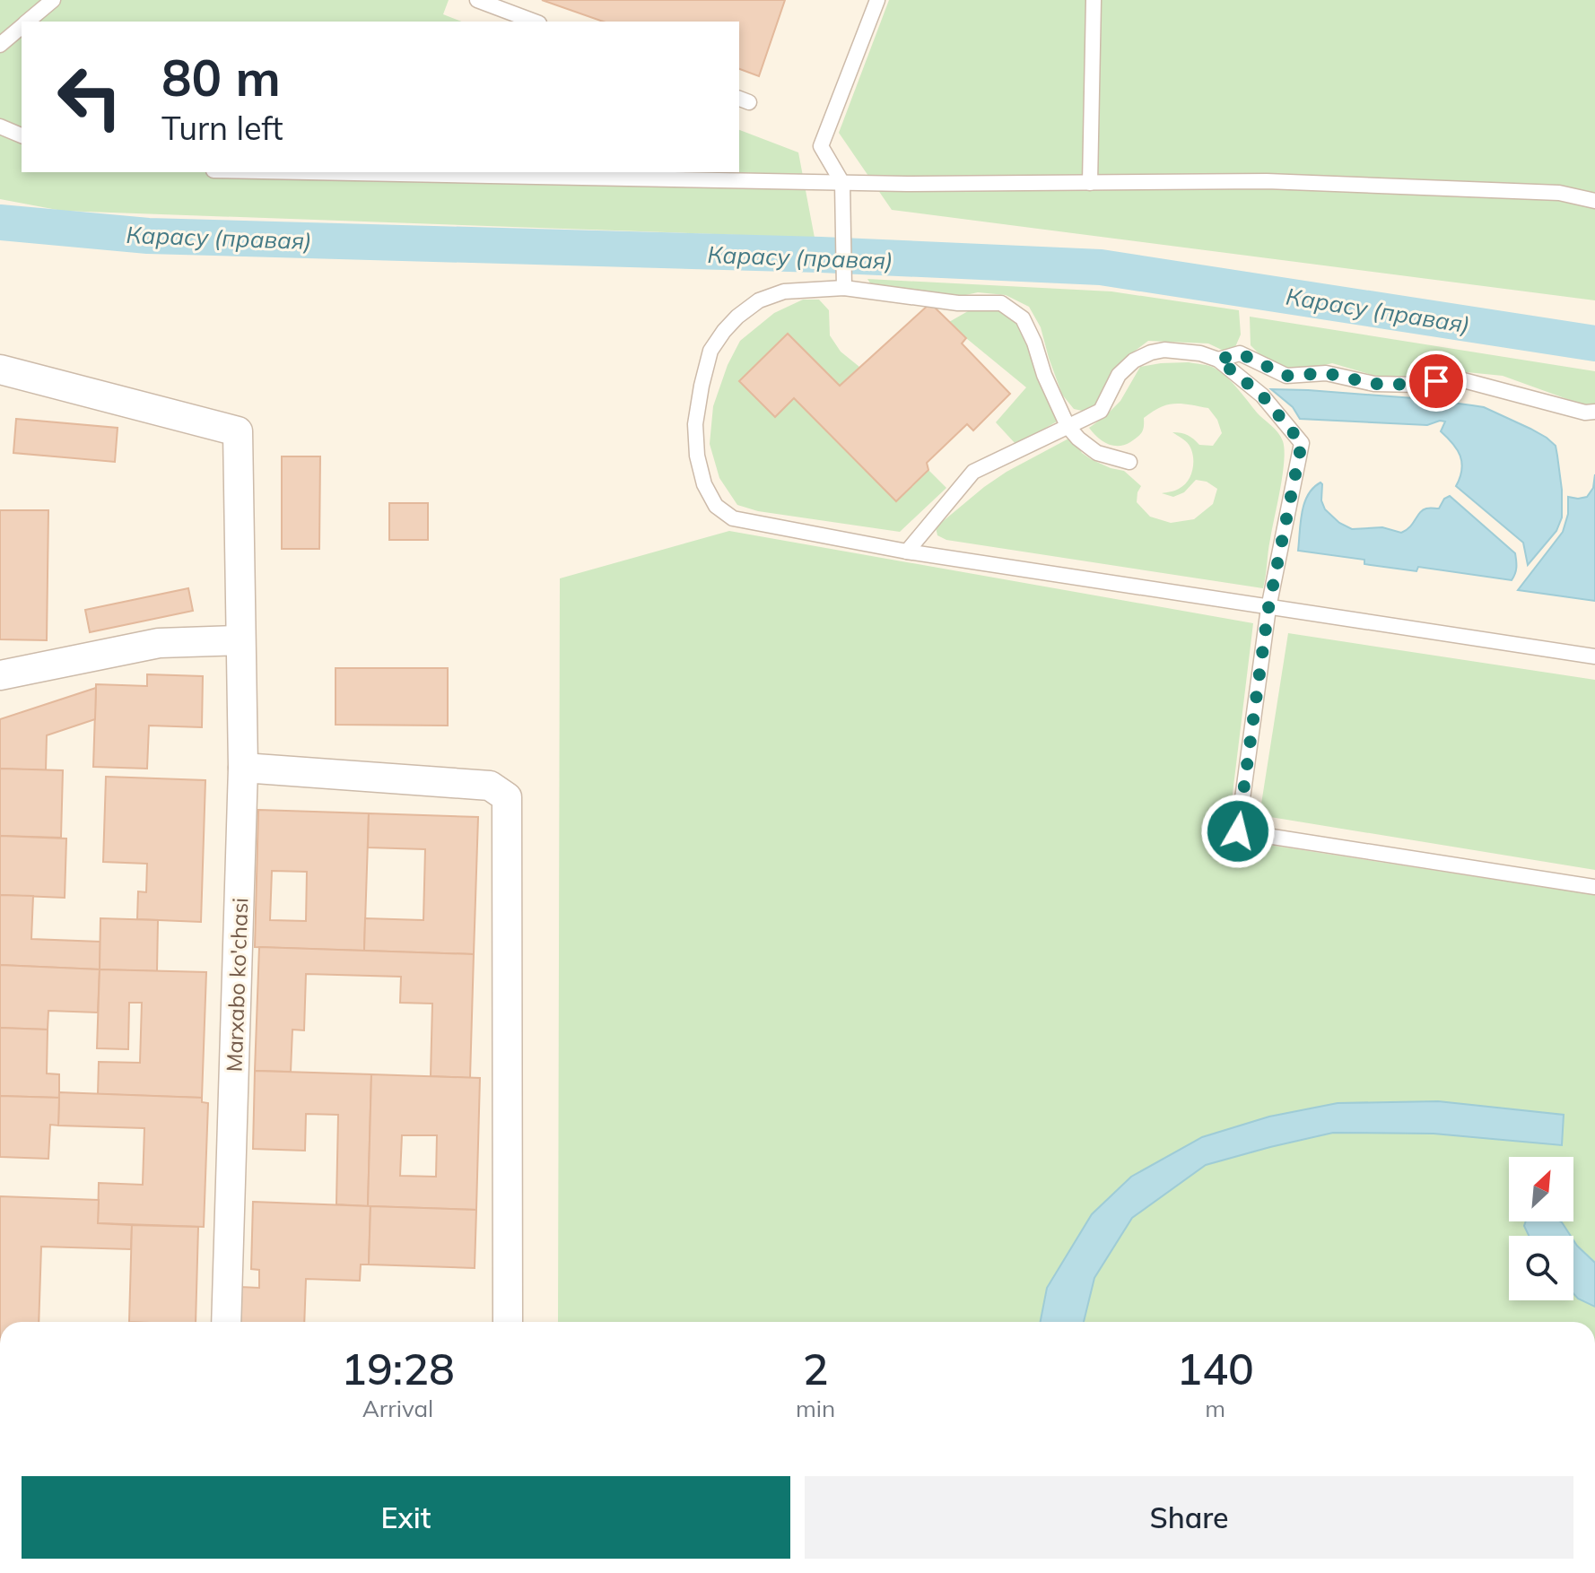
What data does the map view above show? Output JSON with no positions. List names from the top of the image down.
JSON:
{
  "streets": {
    "street": ["Marxabo ko'chasi"]
  },
  "water": ["Карасу (правая)"],
  "north": "top right",
  "page": {
    "turn": ["80 m", "Turn left"],
    "eta": [
      "19:28",
      "Arrival",
      "2",
      "min",
      "140",
      "m"
    ],
    "buttons": ["Exit", "Share"]
  }
}
